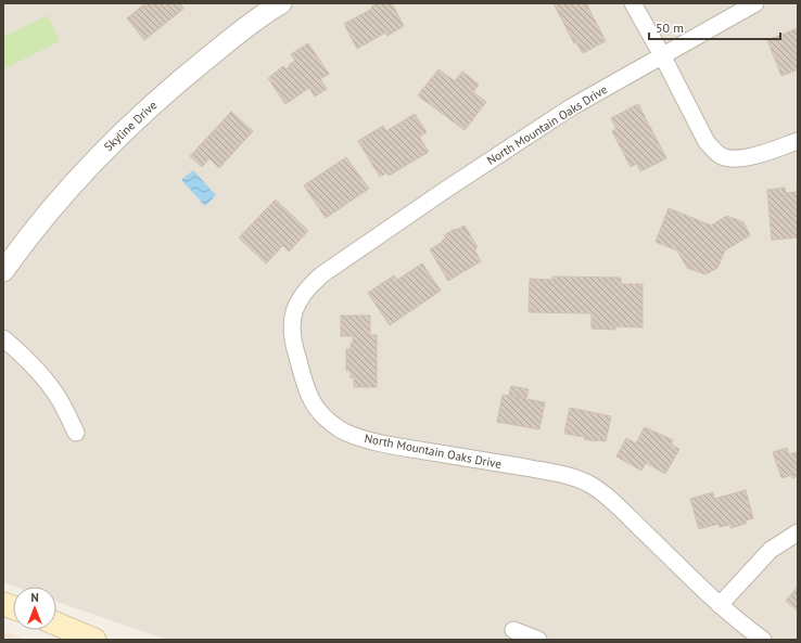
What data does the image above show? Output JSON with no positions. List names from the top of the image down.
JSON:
{
  "streets": {
    "street": ["North Mountain Oaks Drive", "Skyline Drive"]
  },
  "scale_bar": "50 m",
  "north": "top"
}
